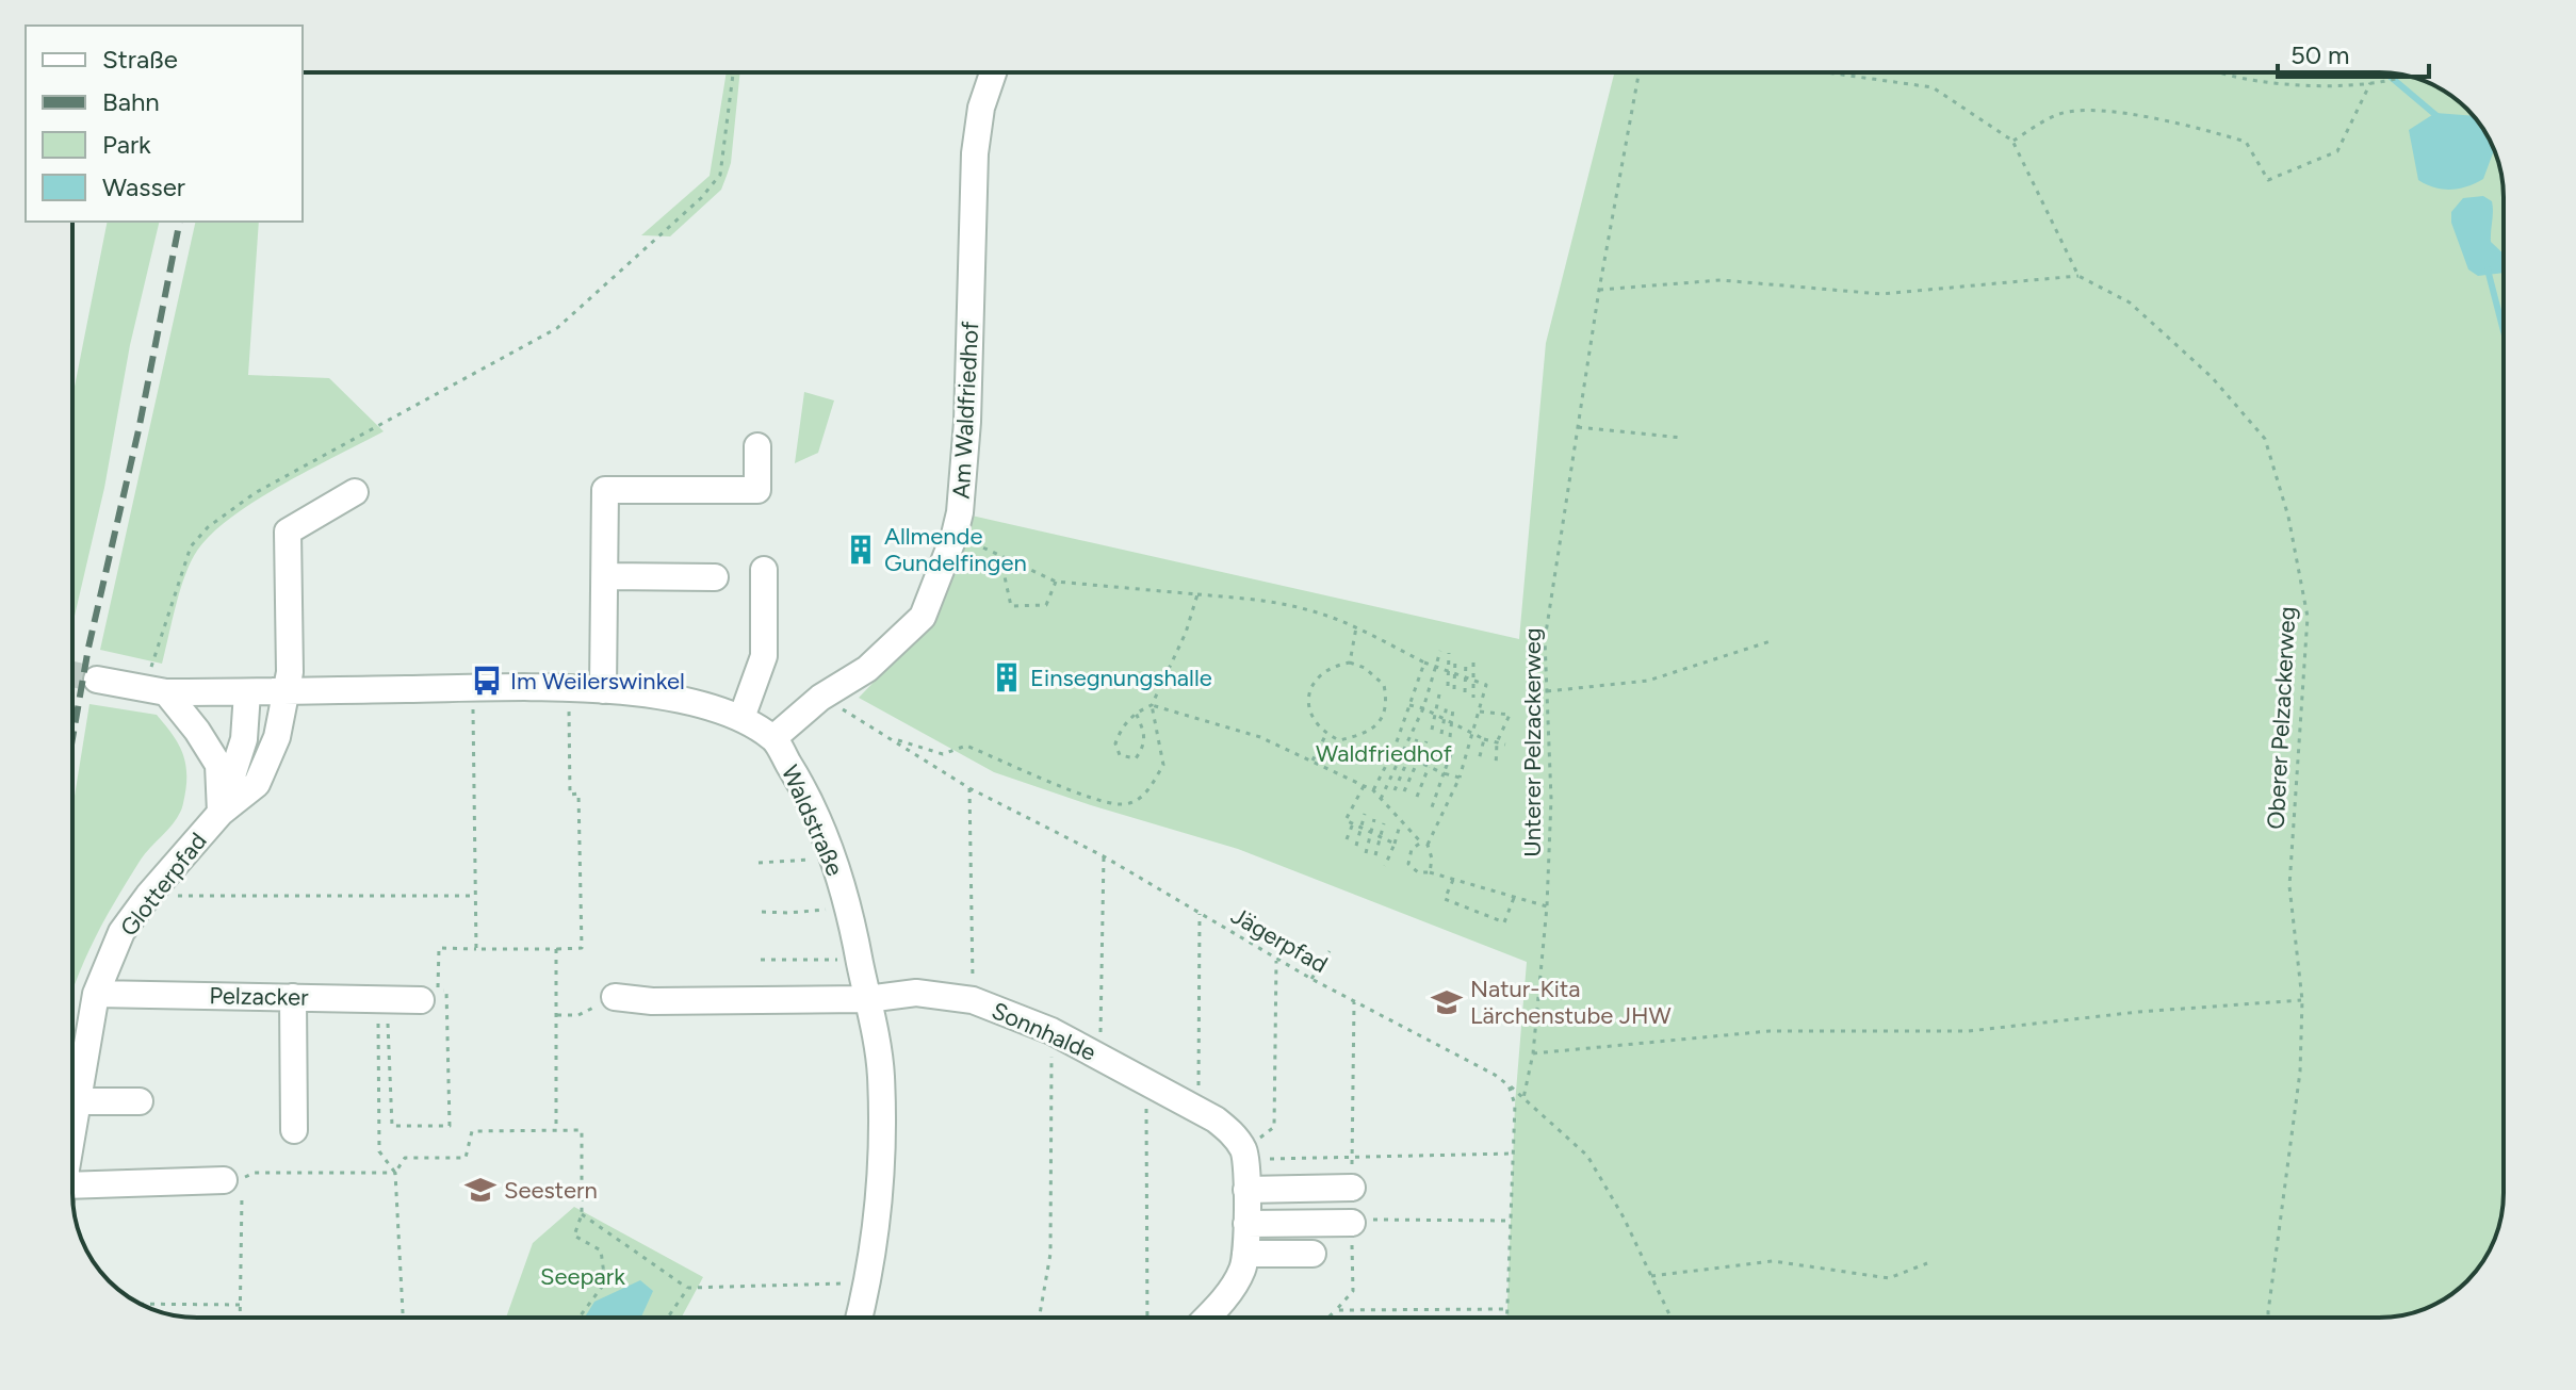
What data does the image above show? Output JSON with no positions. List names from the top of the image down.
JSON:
{
  "streets": {
    "street": [
      "Am Waldfriedhof",
      "Waldstraße",
      "Glotterpfad",
      "Pelzacker",
      "Sonnhalde"
    ],
    "path": ["Oberer Pelzackerweg", "Unterer Pelzackerweg", "Jägerpfad"]
  },
  "crossings": [
    ["Am Waldfriedhof", "Waldstraße"],
    ["Am Waldfriedhof", "Jägerpfad"],
    ["Unterer Pelzackerweg", "Jägerpfad"],
    ["Waldstraße", "Glotterpfad"],
    ["Waldstraße", "Sonnhalde"],
    ["Glotterpfad", "Pelzacker"]
  ],
  "parks": ["Waldfriedhof", "Seepark"],
  "places": {
    "building": ["Allmende Gundelfingen", "Einsegnungshalle"],
    "bus stop": ["Im Weilerswinkel"],
    "school or university": ["Natur-Kita Lärchenstube JHW", "Seestern"]
  },
  "legend": [
    "Straße",
    "Bahn",
    "Park",
    "Wasser"
  ],
  "scale_bar": "50 m"
}
